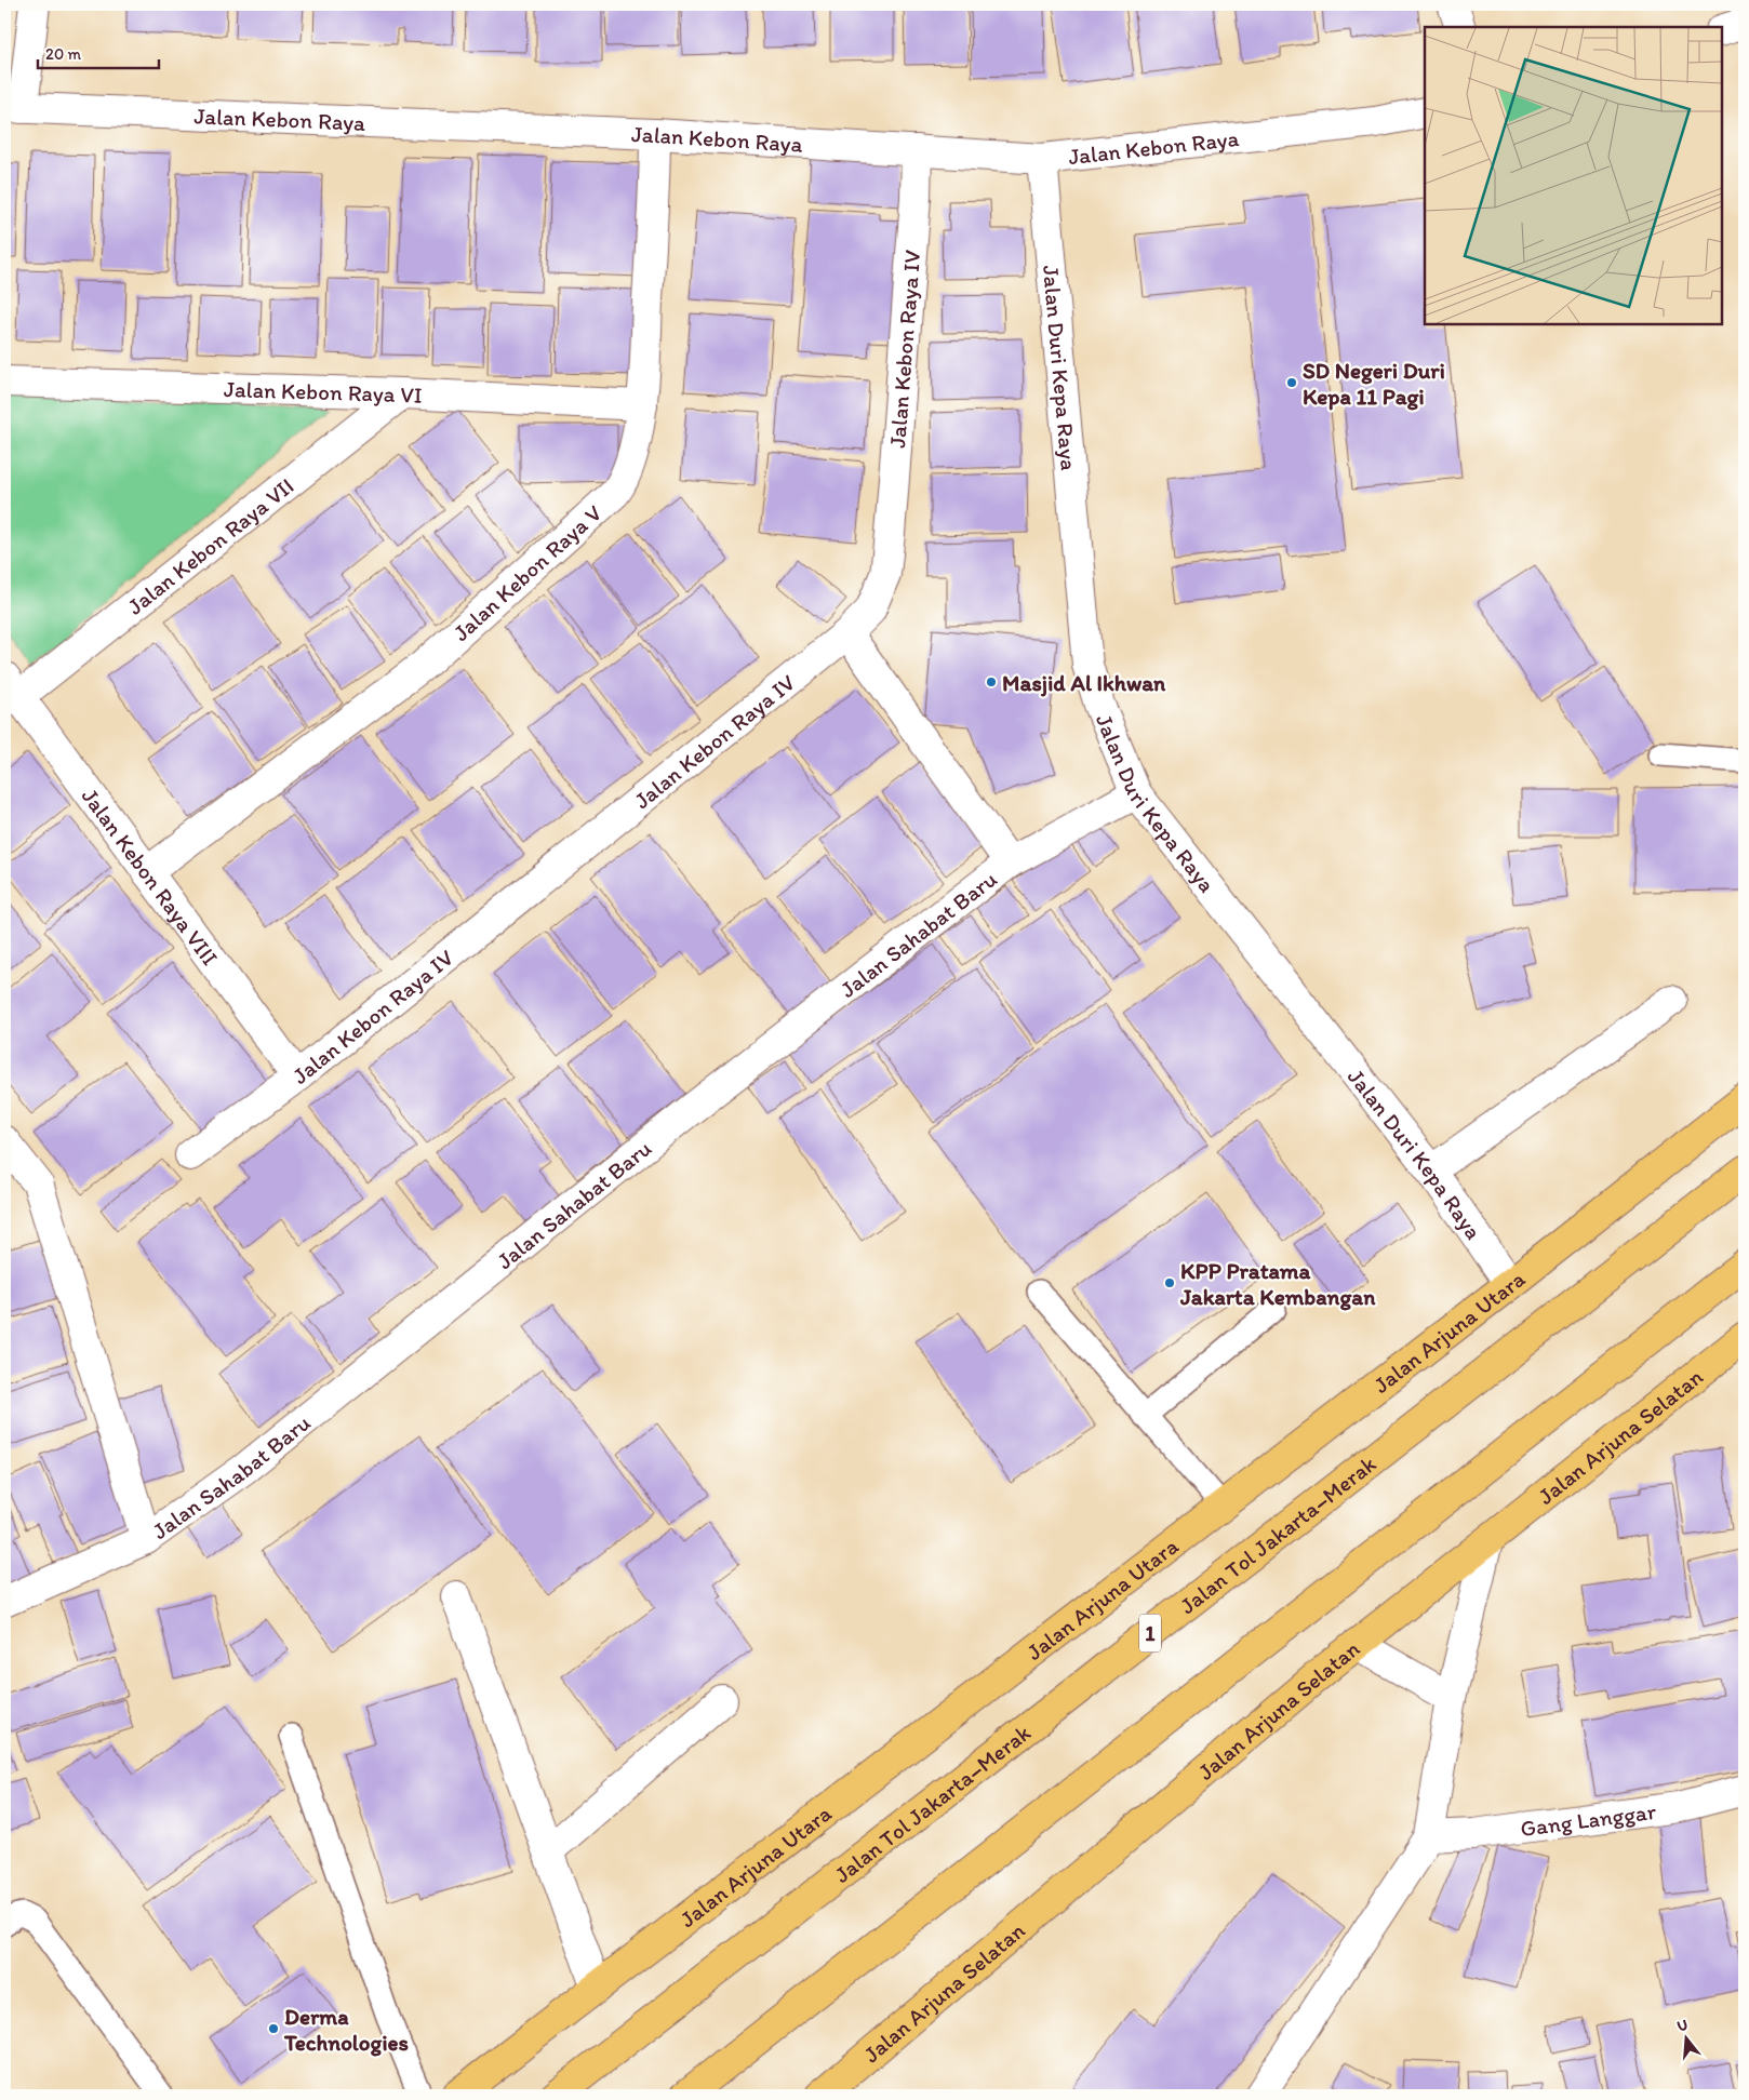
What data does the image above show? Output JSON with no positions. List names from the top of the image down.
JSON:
{
  "streets": {
    "main road": [
      "Jalan Arjuna Utara",
      "Jalan Arjuna Selatan",
      "Jalan Tol Jakarta–Merak",
      "1"
    ],
    "street": [
      "Jalan Kebon Raya",
      "Jalan Kebon Raya IV",
      "Jalan Duri Kepa Raya",
      "Jalan Kebon Raya VI",
      "Jalan Kebon Raya VII",
      "Jalan Kebon Raya V",
      "Jalan Kebon Raya VIII",
      "Jalan Sahabat Baru",
      "Gang Langgar"
    ]
  },
  "crossings": [
    ["Jalan Kebon Raya", "Jalan Kebon Raya IV"],
    ["Jalan Kebon Raya", "Jalan Duri Kepa Raya"],
    ["Jalan Kebon Raya", "Jalan Kebon Raya V"],
    ["Jalan Kebon Raya IV", "Jalan Kebon Raya VIII"],
    ["Jalan Duri Kepa Raya", "Jalan Sahabat Baru"],
    ["Jalan Duri Kepa Raya", "Jalan Arjuna Utara"],
    ["Jalan Kebon Raya VI", "Jalan Kebon Raya VII"],
    ["Jalan Kebon Raya VI", "Jalan Kebon Raya V"],
    ["Jalan Kebon Raya VII", "Jalan Kebon Raya VIII"],
    ["Jalan Kebon Raya V", "Jalan Kebon Raya VIII"]
  ],
  "places": [
    "SD Negeri Duri Kepa 11 Pagi",
    "Masjid Al Ikhwan",
    "KPP Pratama Jakarta Kembangan",
    "Derma Technologies"
  ],
  "scale_bar": "20 m",
  "north": "top"
}
